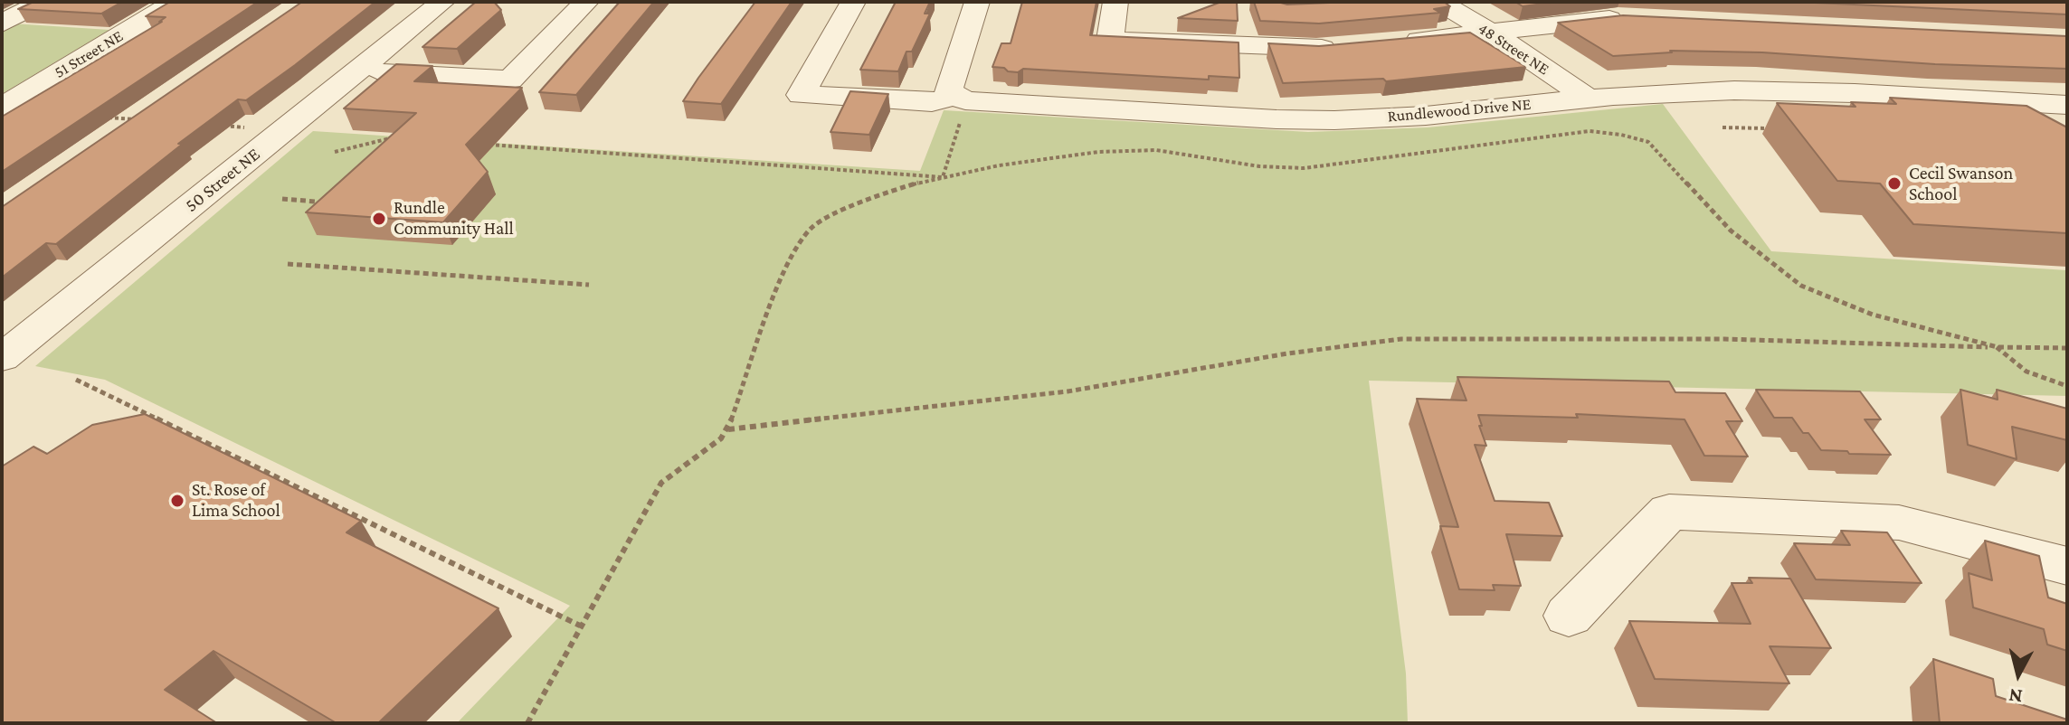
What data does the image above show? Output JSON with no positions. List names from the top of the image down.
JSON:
{
  "streets": {
    "street": [
      "48 Street NE",
      "51 Street NE",
      "Rundlewood Drive NE",
      "50 Street NE"
    ]
  },
  "crossings": [
    ["48 Street NE", "Rundlewood Drive NE"]
  ],
  "places": ["Cecil Swanson School", "Rundle Community Hall", "St. Rose of Lima School"],
  "north": "bottom"
}
